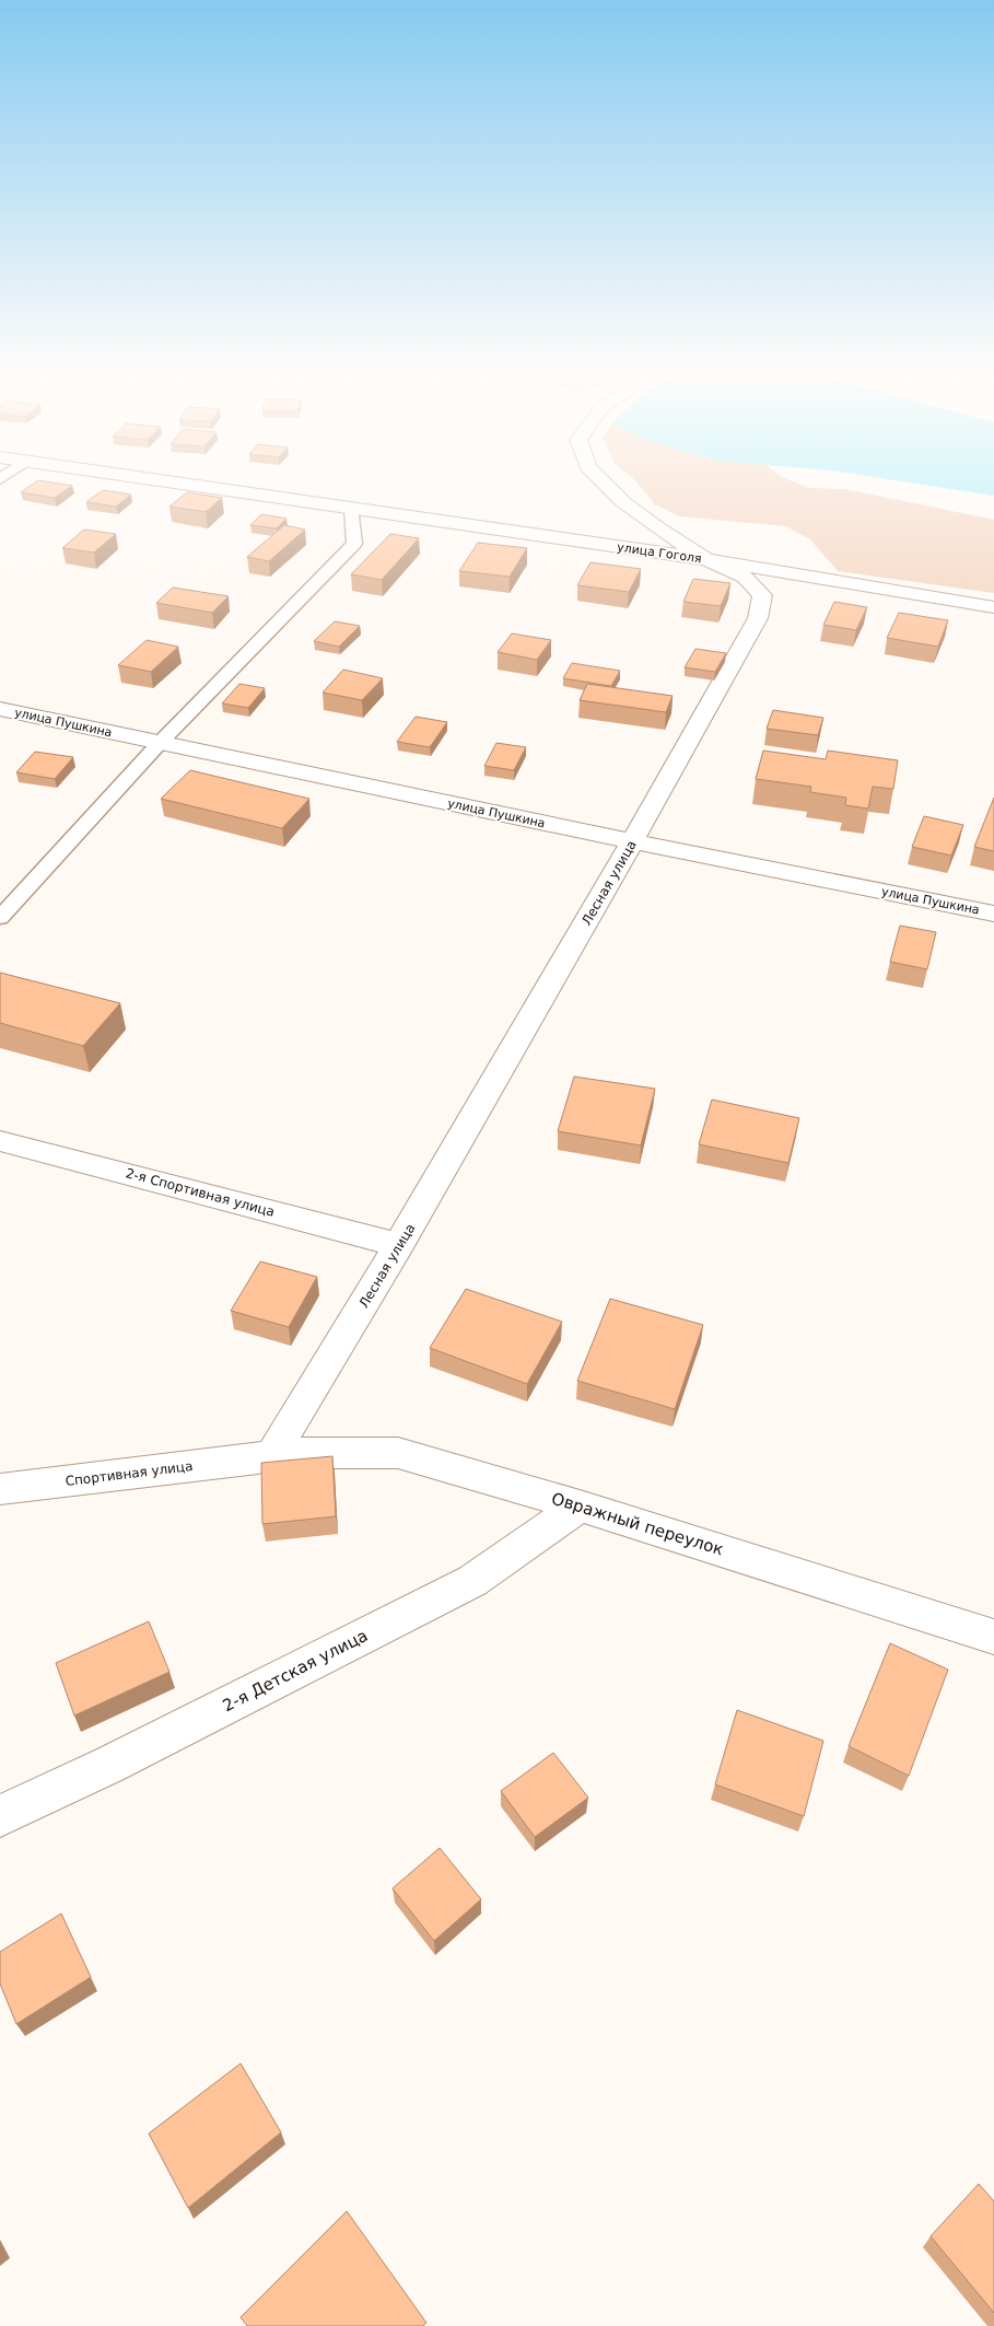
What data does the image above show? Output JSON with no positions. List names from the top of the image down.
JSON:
{
  "streets": {
    "street": [
      "улица Гоголя",
      "улица Пушкина",
      "Лесная улица",
      "2-я Спортивная улица",
      "Спортивная улица",
      "Овражный переулок",
      "2-я Детская улица"
    ]
  },
  "crossings": [
    ["улица Гоголя", "Лесная улица"],
    ["улица Пушкина", "Лесная улица"],
    ["Лесная улица", "2-я Спортивная улица"],
    ["Лесная улица", "Спортивная улица"],
    ["Лесная улица", "Овражный переулок"],
    ["Спортивная улица", "Овражный переулок"],
    ["Овражный переулок", "2-я Детская улица"]
  ]
}
